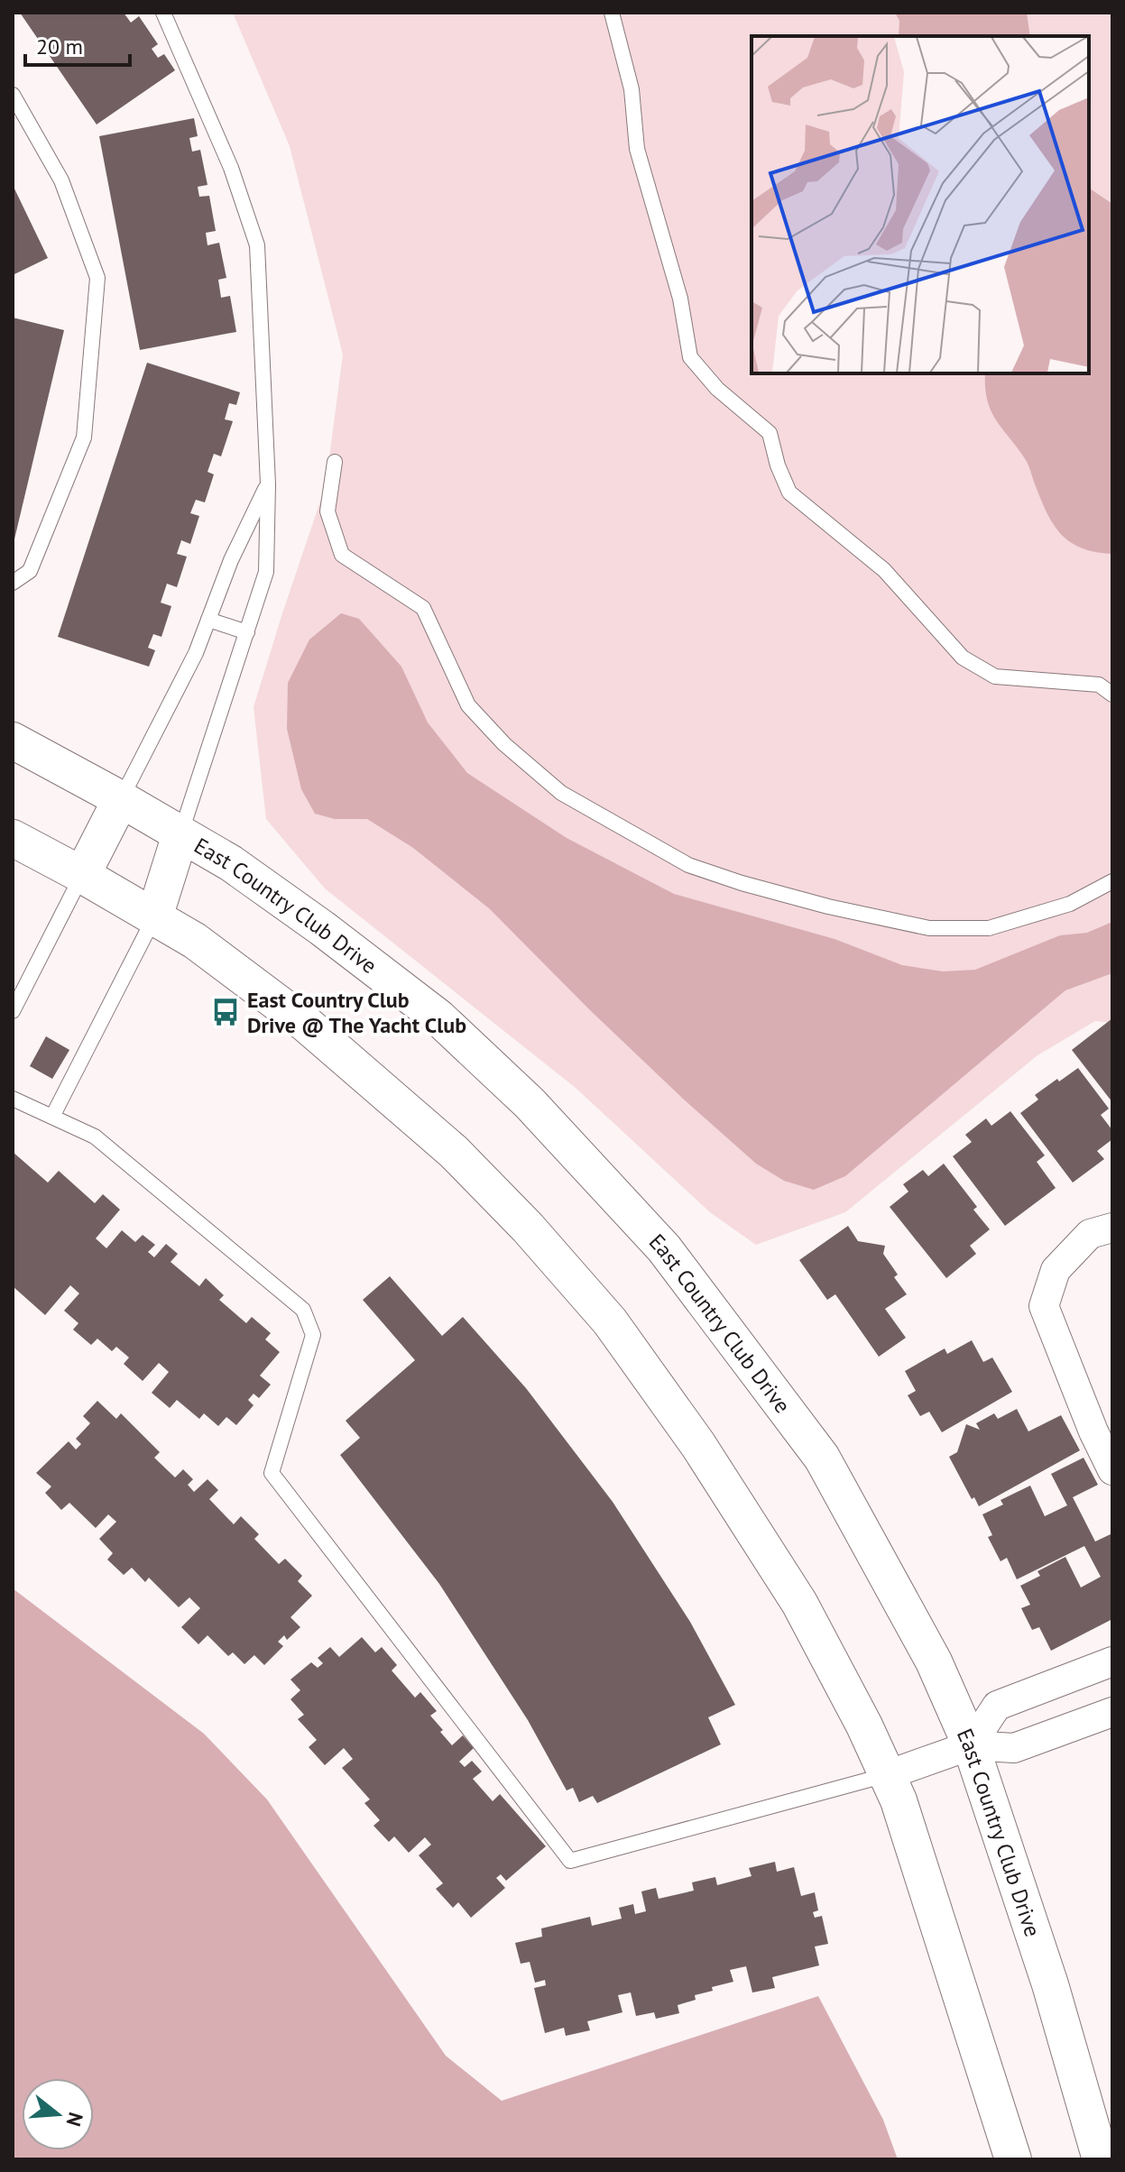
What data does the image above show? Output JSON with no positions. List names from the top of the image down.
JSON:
{
  "streets": {
    "street": ["East Country Club Drive"]
  },
  "places": {
    "bus stop": ["East Country Club Drive @ The Yacht Club"]
  },
  "scale_bar": "20 m",
  "north": "right"
}
